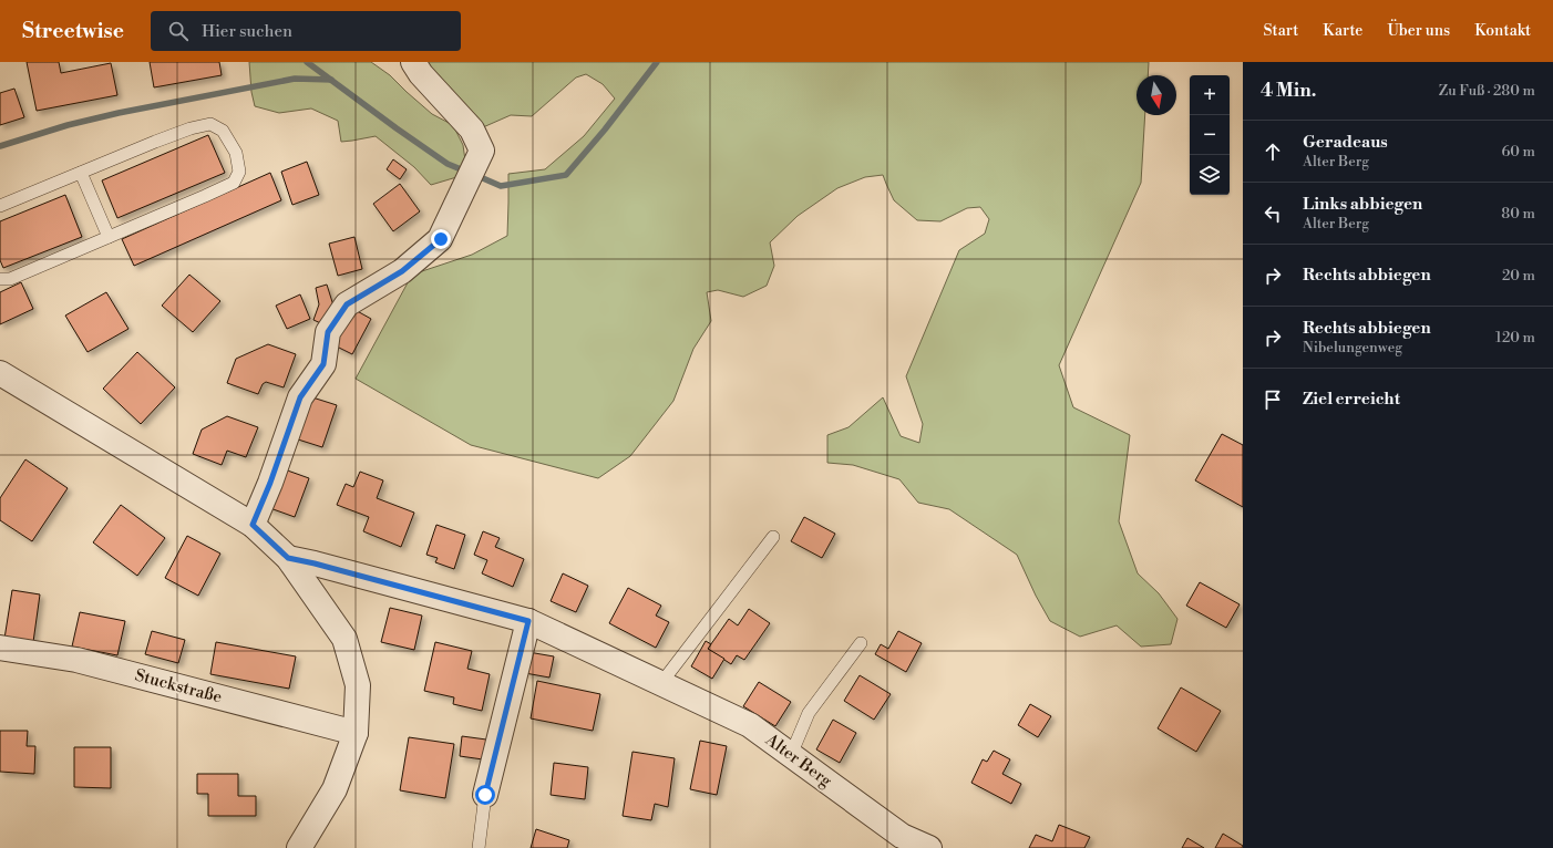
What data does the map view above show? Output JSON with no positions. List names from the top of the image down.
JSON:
{
  "streets": {
    "street": ["Stuckstraße", "Alter Berg"]
  },
  "north": "bottom",
  "page": {
    "header": "Streetwise",
    "search": "Hier suchen",
    "nav": [
      "Start",
      "Karte",
      "Über uns",
      "Kontakt"
    ],
    "heading": ["4 Min.", "Zu Fuß · 280 m"],
    "map_buttons": ["+", "−"],
    "list": [
      ["Geradeaus", "Alter Berg", "60 m"],
      ["Links abbiegen", "Alter Berg", "80 m"],
      ["Rechts abbiegen", "20 m"],
      ["Rechts abbiegen", "Nibelungenweg", "120 m"],
      "Ziel erreicht"
    ]
  }
}
